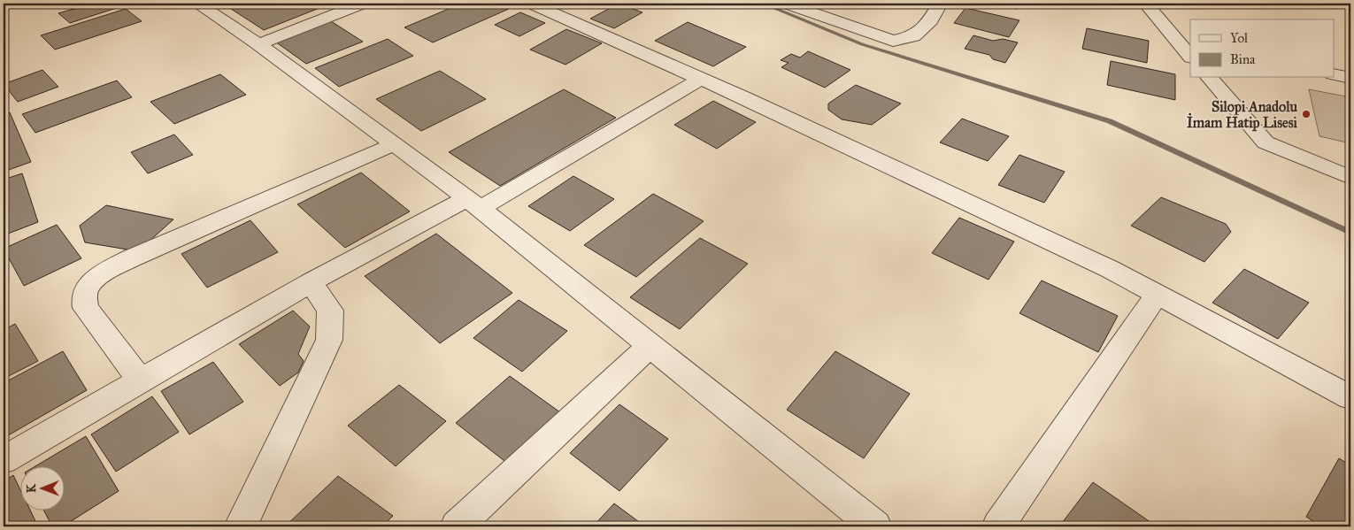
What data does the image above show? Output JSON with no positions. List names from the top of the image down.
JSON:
{
  "places": ["Silopi Anadolu İmam Hatip Lisesi"],
  "legend": ["Yol", "Bina"],
  "north": "left"
}
